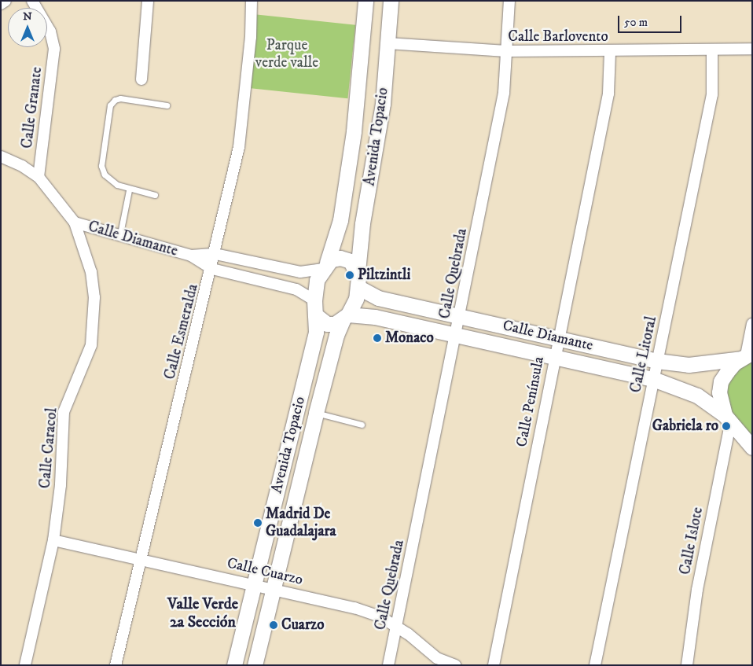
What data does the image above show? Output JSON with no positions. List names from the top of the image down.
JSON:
{
  "streets": {
    "street": [
      "Calle Barlovento",
      "Calle Granate",
      "Avenida Topacio",
      "Calle Diamante",
      "Calle Quebrada",
      "Calle Esmeralda",
      "Calle Litoral",
      "Calle Península",
      "Calle Caracol",
      "Calle Islote",
      "Calle Cuarzo"
    ]
  },
  "crossings": [
    ["Calle Barlovento", "Avenida Topacio"],
    ["Calle Barlovento", "Calle Quebrada"],
    ["Calle Barlovento", "Calle Litoral"],
    ["Calle Barlovento", "Calle Península"],
    ["Calle Granate", "Calle Caracol"],
    ["Avenida Topacio", "Calle Diamante"],
    ["Avenida Topacio", "Calle Cuarzo"],
    ["Calle Diamante", "Calle Quebrada"],
    ["Calle Diamante", "Calle Esmeralda"],
    ["Calle Diamante", "Calle Litoral"],
    ["Calle Diamante", "Calle Península"],
    ["Calle Diamante", "Calle Caracol"],
    ["Calle Diamante", "Calle Islote"],
    ["Calle Quebrada", "Calle Cuarzo"],
    ["Calle Esmeralda", "Calle Cuarzo"],
    ["Calle Caracol", "Calle Cuarzo"]
  ],
  "districts": ["Valle Verde 2a Sección"],
  "parks": ["Parque verde valle"],
  "places": [
    "Piltzintli",
    "Monaco",
    "Gabriela ro",
    "Madrid De Guadalajara",
    "Cuarzo"
  ],
  "scale_bar": "50 m",
  "north": "top"
}
